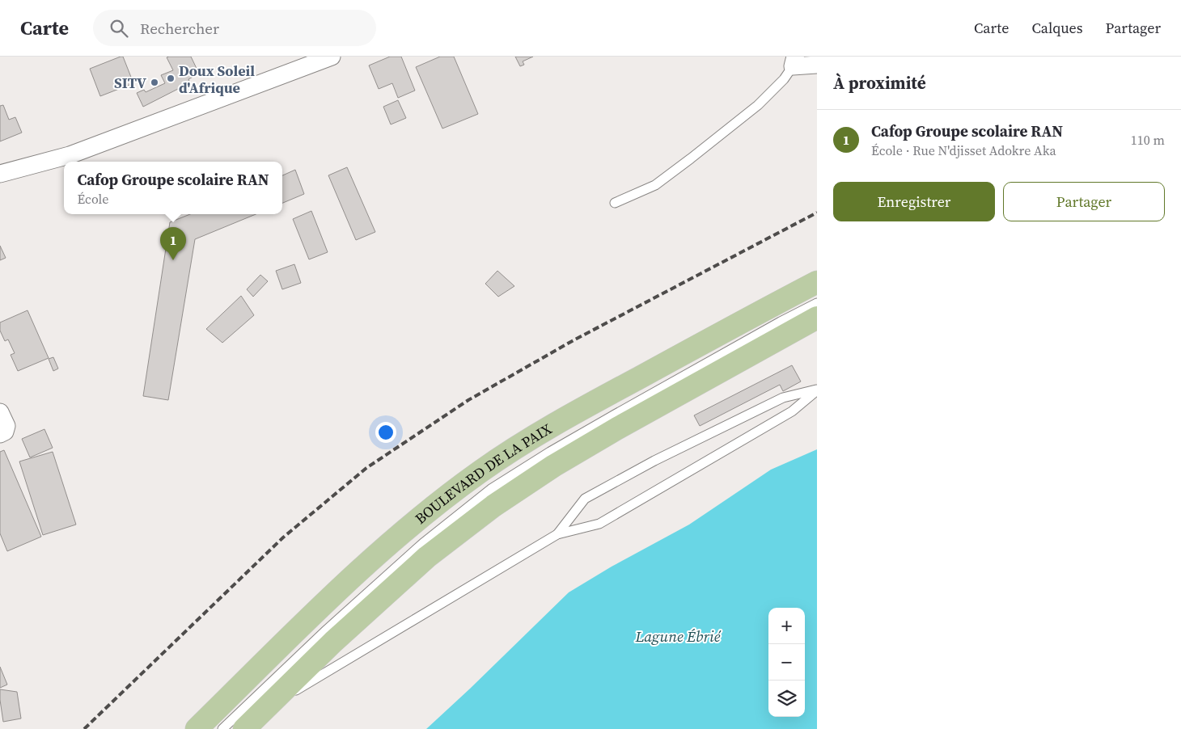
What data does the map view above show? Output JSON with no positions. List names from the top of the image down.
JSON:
{
  "streets": {
    "main road": ["BOULEVARD DE LA PAIX"]
  },
  "water": ["Lagune Ébrié"],
  "places": ["Doux Soleil d'Afrique", "SITV"],
  "page": {
    "header": "Carte",
    "search": "Rechercher",
    "nav": ["Carte", "Calques", "Partager"],
    "heading": "À proximité",
    "list": [
      {
        "mark": "1",
        "name": "Cafop Groupe scolaire RAN",
        "note": "École · Rue N'djisset Adokre Aka",
        "value": "110 m"
      }
    ],
    "popup": ["Cafop Groupe scolaire RAN", "École"],
    "buttons": ["Enregistrer", "Partager"],
    "pins": "1",
    "map_buttons": ["+", "−"]
  }
}
